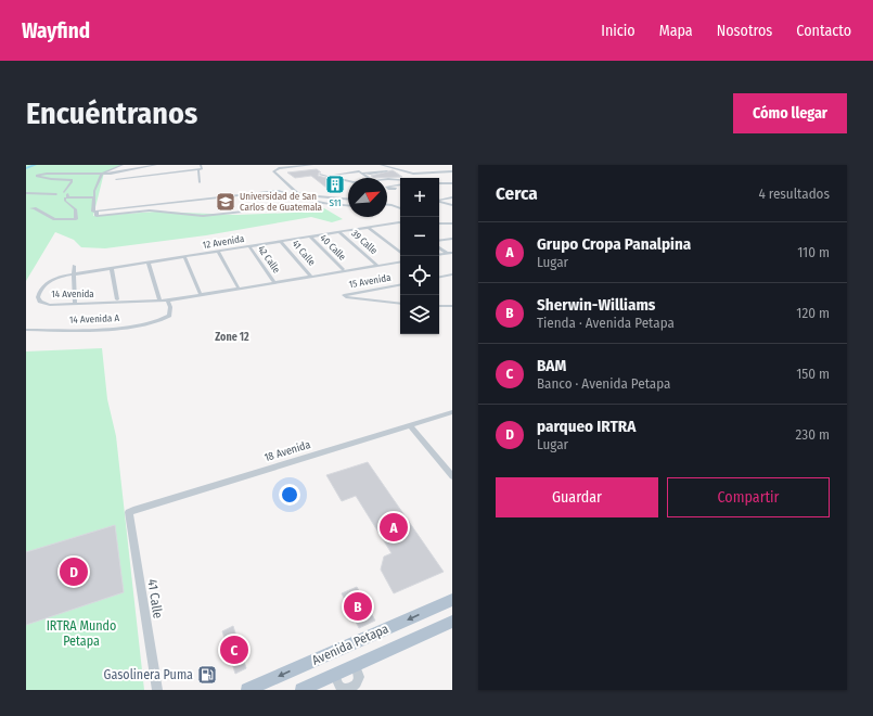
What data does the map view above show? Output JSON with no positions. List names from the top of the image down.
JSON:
{
  "streets": {
    "main road": ["Avenida Petapa"],
    "street": [
      "12 Avenida",
      "39 Calle",
      "40 Calle",
      "41 Calle",
      "42 Calle",
      "15 Avenida",
      "14 Avenida",
      "14 Avenida A",
      "18 Avenida"
    ]
  },
  "crossings": [
    ["12 Avenida", "39 Calle"],
    ["12 Avenida", "40 Calle"],
    ["12 Avenida", "41 Calle"],
    ["12 Avenida", "42 Calle"],
    ["12 Avenida", "14 Avenida"],
    ["39 Calle", "14 Avenida"],
    ["40 Calle", "14 Avenida"],
    ["41 Calle", "14 Avenida"],
    ["41 Calle", "18 Avenida"],
    ["42 Calle", "14 Avenida"],
    ["14 Avenida", "14 Avenida A"]
  ],
  "districts": ["Zone 12"],
  "parks": ["IRTRA Mundo Petapa"],
  "places": {
    "building": ["S11"],
    "school or university": ["Universidad de San Carlos de Guatemala"],
    "fuel station": ["Gasolinera Puma"]
  },
  "north": "top right",
  "page": {
    "header": "Wayfind",
    "nav": [
      "Inicio",
      "Mapa",
      "Nosotros",
      "Contacto"
    ],
    "buttons": [
      "Cómo llegar",
      ["Guardar", "Compartir"]
    ],
    "title": "Encuéntranos",
    "heading": ["Cerca", "4 resultados"],
    "map_buttons": ["+", "−"],
    "list": [
      {
        "mark": "A",
        "name": "Grupo Cropa Panalpina",
        "note": "Lugar",
        "value": "110 m"
      },
      {
        "mark": "B",
        "name": "Sherwin-Williams",
        "note": "Tienda · Avenida Petapa",
        "value": "120 m"
      },
      {
        "mark": "C",
        "name": "BAM",
        "note": "Banco · Avenida Petapa",
        "value": "150 m"
      },
      {
        "mark": "D",
        "name": "parqueo IRTRA",
        "note": "Lugar",
        "value": "230 m"
      }
    ],
    "pins": [
      "A",
      "D",
      "B",
      "C"
    ]
  }
}
